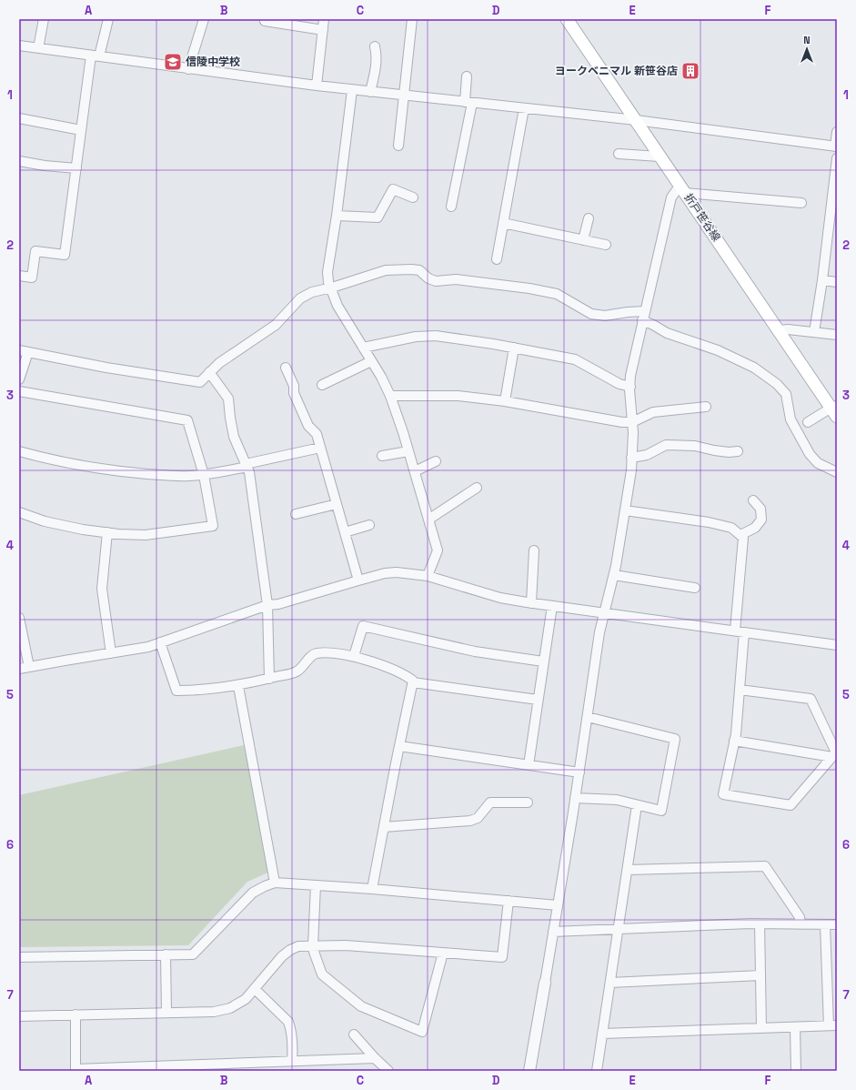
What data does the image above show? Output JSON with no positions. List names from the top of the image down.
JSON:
{
  "streets": {
    "main road": ["折戸笹谷線"]
  },
  "places": {
    "school or university": ["信陵中学校"],
    "building": ["ヨークベニマル 新笹谷店"]
  },
  "north": "top",
  "grid": {
    "columns": [
      "A",
      "B",
      "C",
      "D",
      "E",
      "F"
    ],
    "rows": [
      "1",
      "2",
      "3",
      "4",
      "5",
      "6",
      "7"
    ]
  }
}
